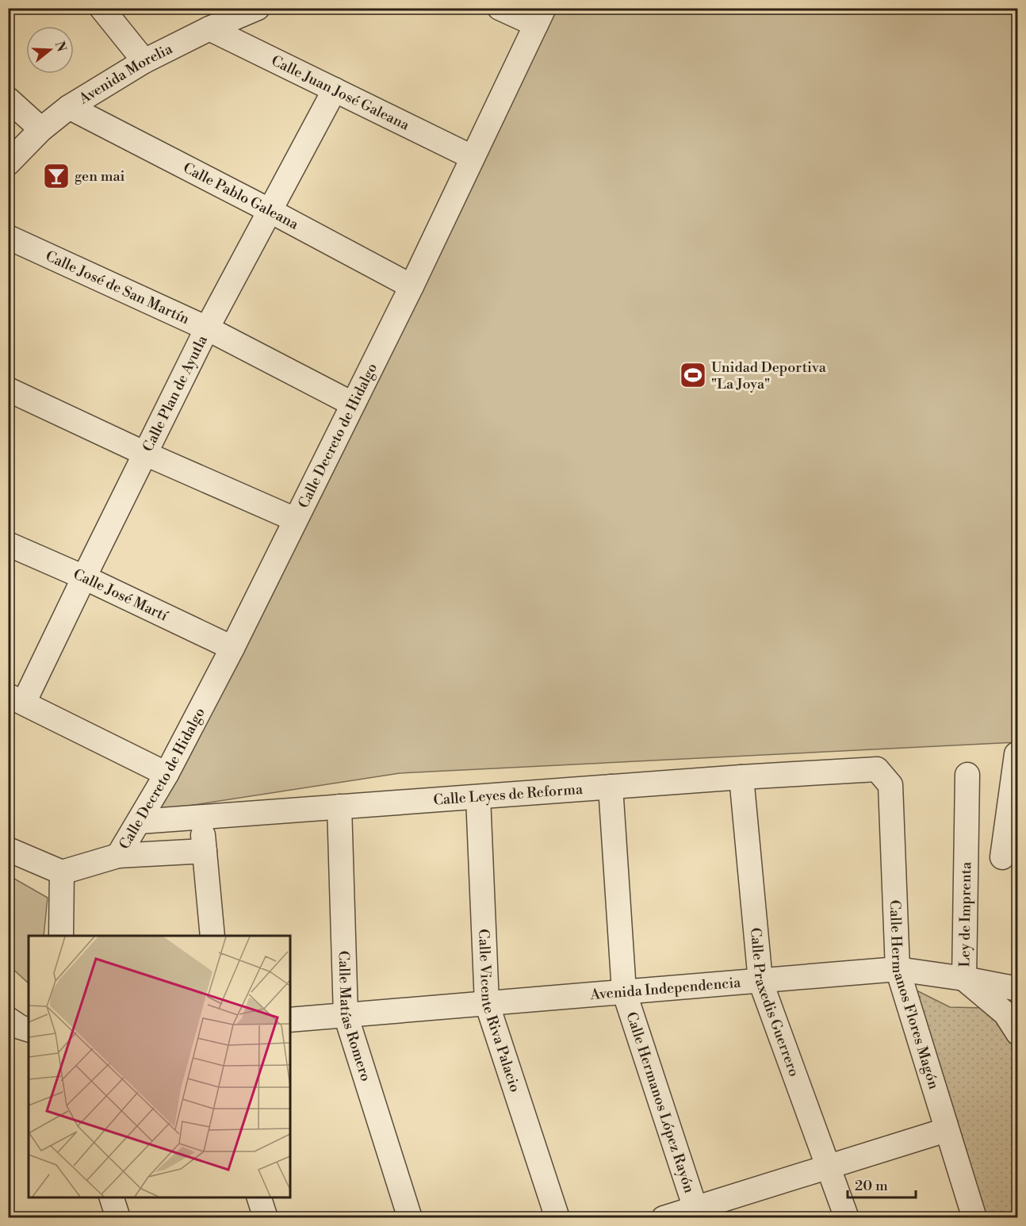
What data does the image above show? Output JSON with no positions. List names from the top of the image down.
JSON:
{
  "streets": {
    "street": [
      "Avenida Morelia",
      "Calle Juan José Galeana",
      "Calle Pablo Galeana",
      "Calle José de San Martín",
      "Calle Plan de Ayutla",
      "Calle Decreto de Hidalgo",
      "Calle José Martí",
      "Calle Leyes de Reforma",
      "Ley de Imprenta",
      "Avenida Independencia",
      "Calle Hermanos Flores Magón",
      "Calle Praxedis Guerrero",
      "Calle Vicente Riva Palacio",
      "Calle Matías Romero",
      "Calle Hermanos López Rayón"
    ]
  },
  "crossings": [
    ["Avenida Morelia", "Calle Juan José Galeana"],
    ["Avenida Morelia", "Calle Pablo Galeana"],
    ["Calle Juan José Galeana", "Calle Plan de Ayutla"],
    ["Calle Juan José Galeana", "Calle Decreto de Hidalgo"],
    ["Calle Pablo Galeana", "Calle Plan de Ayutla"],
    ["Calle Pablo Galeana", "Calle Decreto de Hidalgo"],
    ["Calle José de San Martín", "Calle Plan de Ayutla"],
    ["Calle José de San Martín", "Calle Decreto de Hidalgo"],
    ["Calle Plan de Ayutla", "Calle José Martí"],
    ["Calle Decreto de Hidalgo", "Calle José Martí"],
    ["Calle Decreto de Hidalgo", "Calle Leyes de Reforma"],
    ["Calle Leyes de Reforma", "Calle Hermanos Flores Magón"],
    ["Calle Leyes de Reforma", "Calle Praxedis Guerrero"],
    ["Calle Leyes de Reforma", "Calle Vicente Riva Palacio"],
    ["Calle Leyes de Reforma", "Calle Matías Romero"],
    ["Calle Leyes de Reforma", "Calle Hermanos López Rayón"],
    ["Ley de Imprenta", "Avenida Independencia"],
    ["Avenida Independencia", "Calle Hermanos Flores Magón"],
    ["Avenida Independencia", "Calle Praxedis Guerrero"],
    ["Avenida Independencia", "Calle Vicente Riva Palacio"],
    ["Avenida Independencia", "Calle Matías Romero"],
    ["Avenida Independencia", "Calle Hermanos López Rayón"]
  ],
  "places": {
    "bar": ["gen mai"],
    "sports": ["Unidad Deportiva \"La Joya\""]
  },
  "scale_bar": "20 m",
  "north": "right"
}
